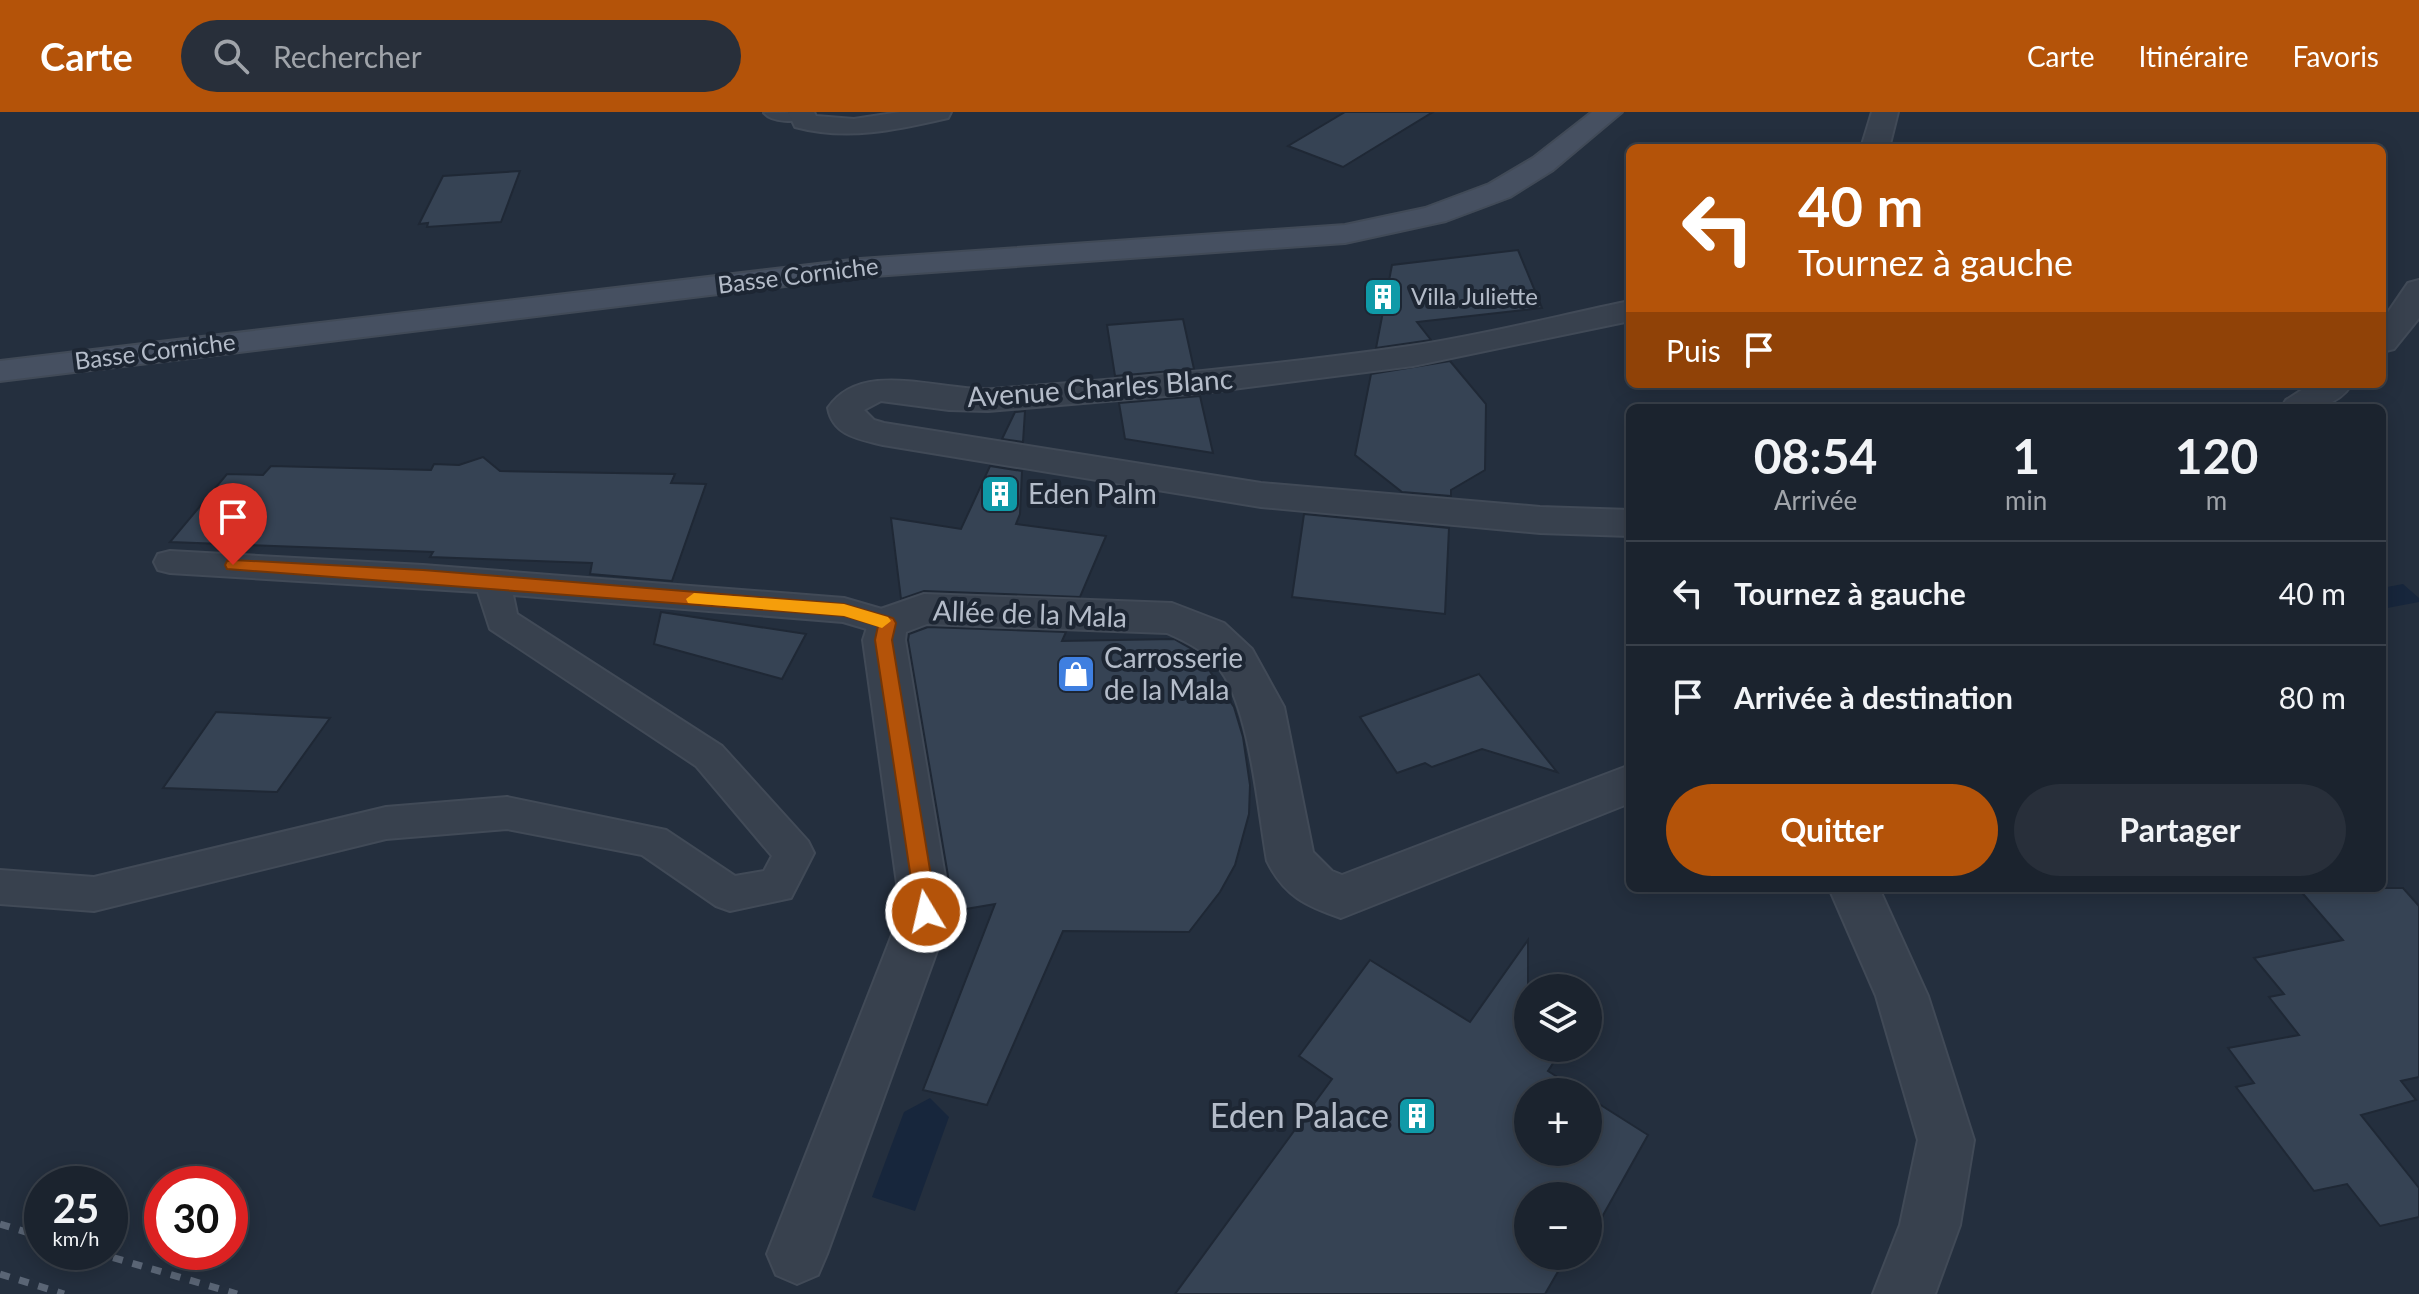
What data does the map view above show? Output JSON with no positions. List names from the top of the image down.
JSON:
{
  "streets": {
    "main road": ["Basse Corniche"],
    "street": ["Avenue Charles Blanc", "Allée de la Mala"]
  },
  "places": {
    "building": ["Villa Juliette", "Eden Palm", "Eden Palace"],
    "shop": ["Carrosserie de la Mala"]
  },
  "page": {
    "header": "Carte",
    "search": "Rechercher",
    "nav": ["Carte", "Itinéraire", "Favoris"],
    "turn": ["40 m", "Tournez à gauche"],
    "then": "Puis",
    "eta": [
      "08:54",
      "Arrivée",
      "1",
      "min",
      "120",
      "m"
    ],
    "list": [
      {
        "name": "Tournez à gauche",
        "value": "40 m"
      },
      {
        "name": "Arrivée à destination",
        "value": "80 m"
      }
    ],
    "buttons": ["Quitter", "Partager"],
    "map_buttons": ["+", "−"],
    "speed": "25 km/h",
    "limit": "30"
  }
}
